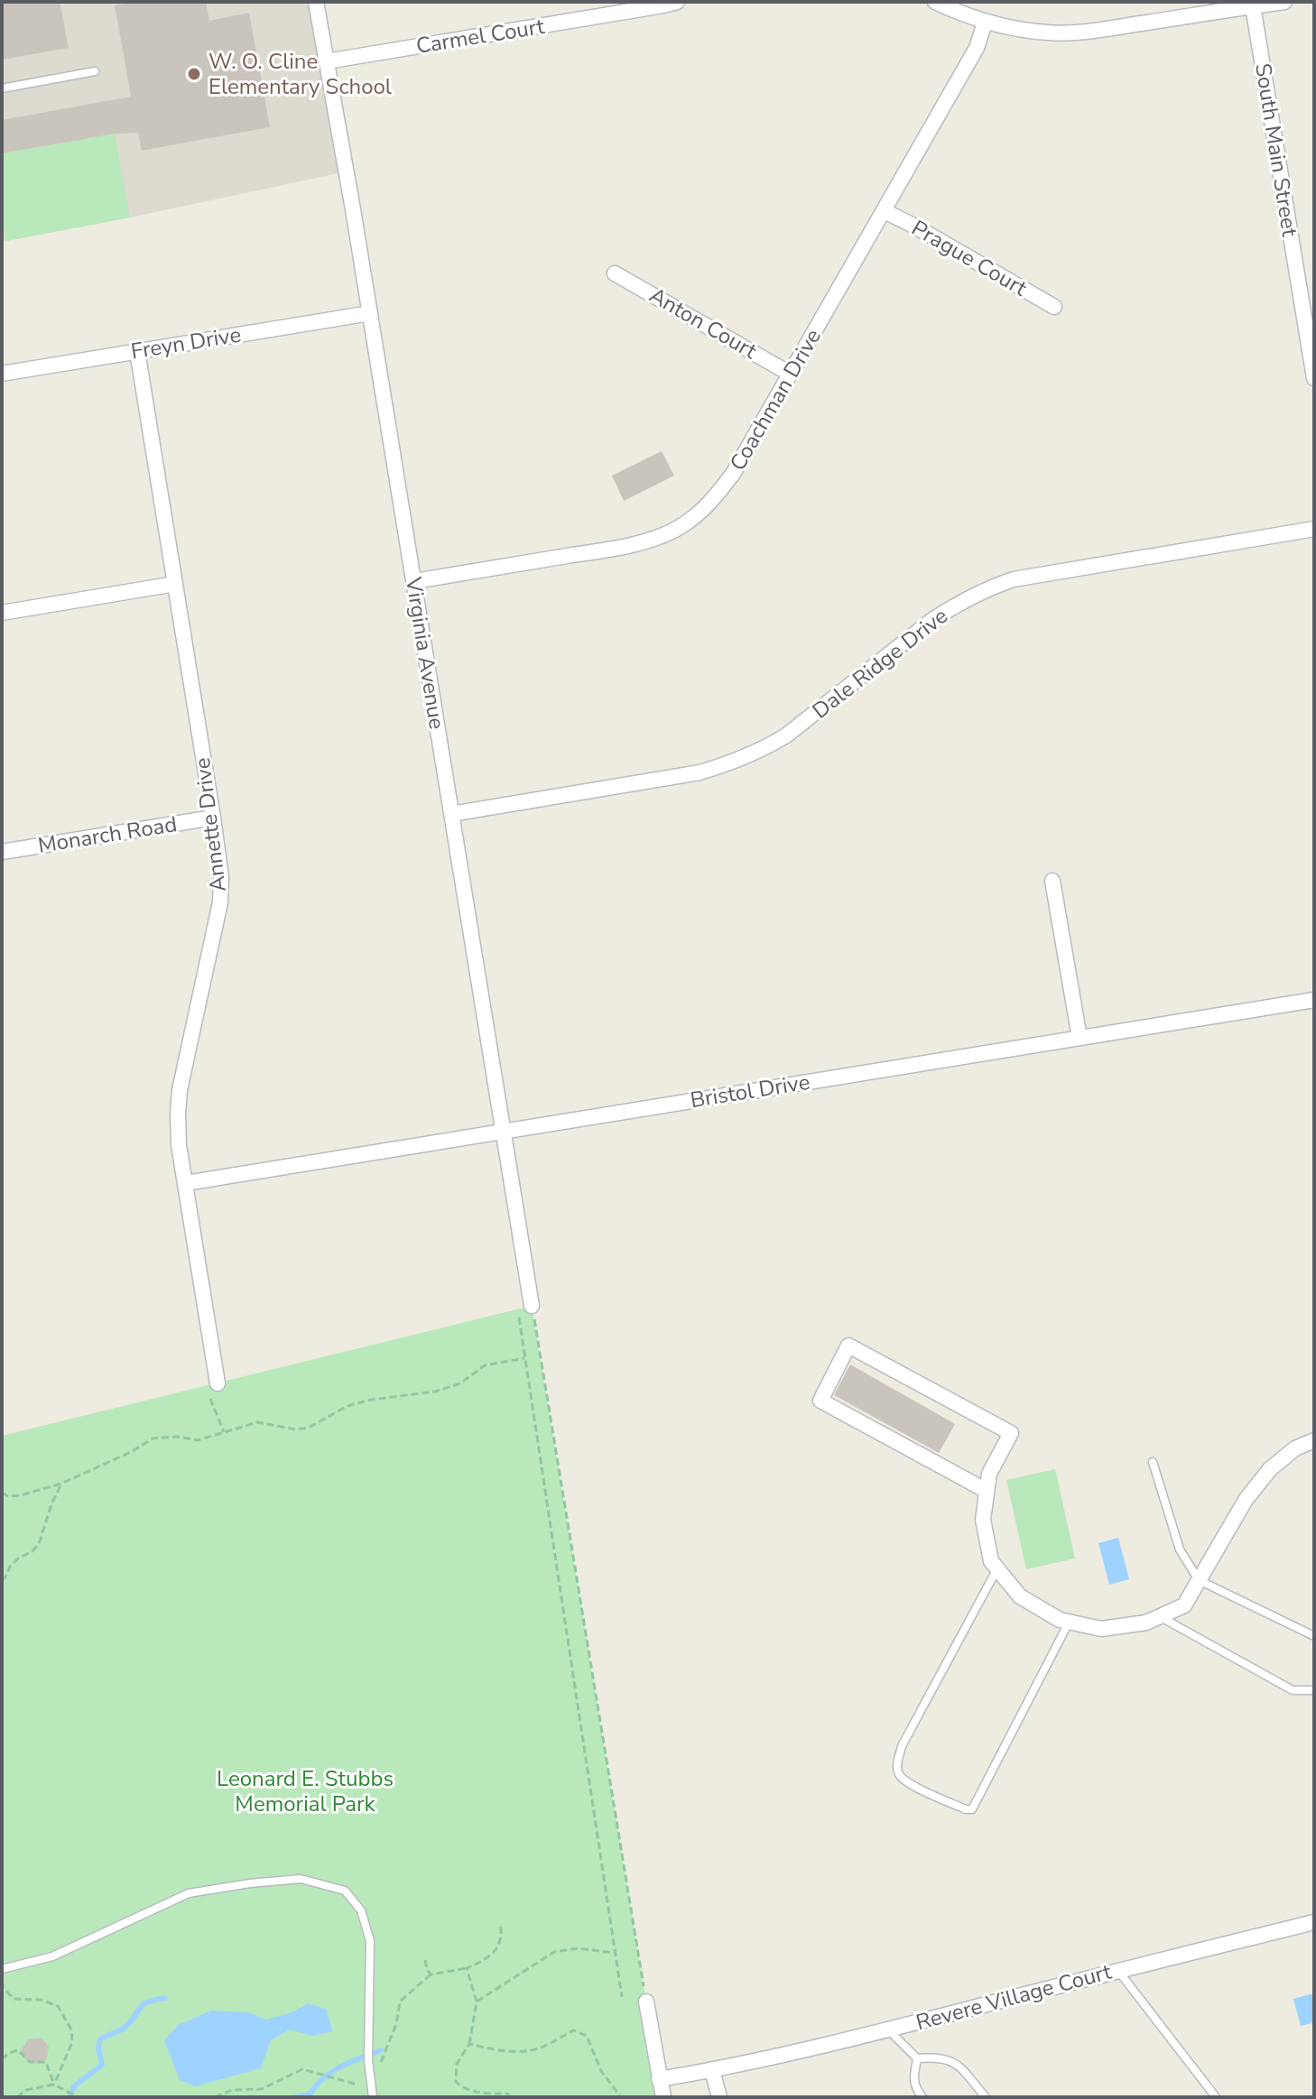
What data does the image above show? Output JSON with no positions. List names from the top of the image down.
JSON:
{
  "streets": {
    "street": [
      "Carmel Court",
      "South Main Street",
      "Prague Court",
      "Anton Court",
      "Freyn Drive",
      "Coachman Drive",
      "Virginia Avenue",
      "Dale Ridge Drive",
      "Annette Drive",
      "Monarch Road",
      "Bristol Drive",
      "Revere Village Court"
    ]
  },
  "crossings": [
    ["Carmel Court", "Virginia Avenue"],
    ["Prague Court", "Coachman Drive"],
    ["Anton Court", "Coachman Drive"],
    ["Freyn Drive", "Virginia Avenue"],
    ["Freyn Drive", "Annette Drive"],
    ["Coachman Drive", "Virginia Avenue"],
    ["Virginia Avenue", "Dale Ridge Drive"],
    ["Virginia Avenue", "Bristol Drive"],
    ["Annette Drive", "Monarch Road"],
    ["Annette Drive", "Bristol Drive"]
  ],
  "parks": ["Leonard E. Stubbs Memorial Park"],
  "places": ["W. O. Cline Elementary School"]
}
